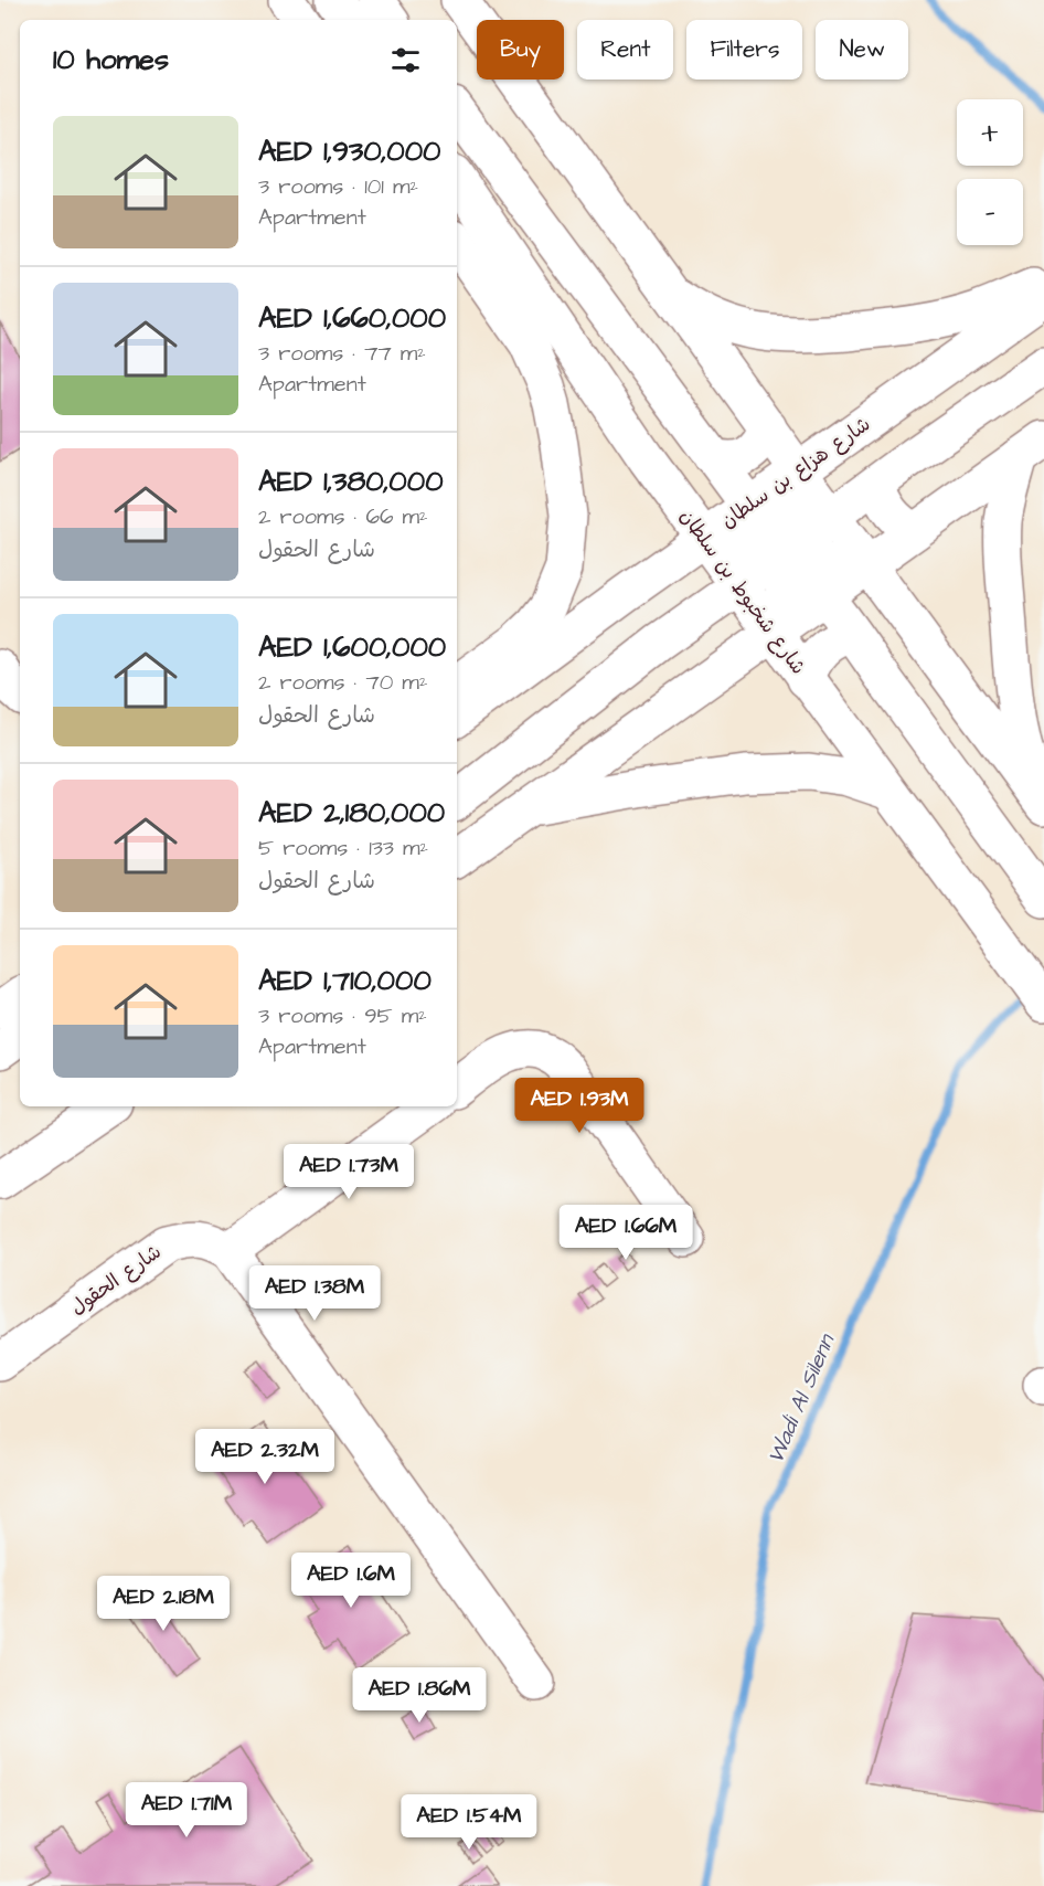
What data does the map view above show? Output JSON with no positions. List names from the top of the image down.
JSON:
{
  "streets": {
    "main road": ["شارع هزاع بن سلطان", "شارع شخبوط بن سلطان", "شارع الحقول"]
  },
  "crossings": [
    ["شارع هزاع بن سلطان", "شارع شخبوط بن سلطان"]
  ],
  "water": ["Wadi Al Silenn"],
  "page": {
    "chip": [
      "Buy",
      "Rent",
      "Filters",
      "New"
    ],
    "heading": "10 homes",
    "map_buttons": ["+", "−"],
    "list": [
      {
        "name": "AED 1,930,000",
        "note": "3 rooms · 101 m² · Apartment"
      },
      {
        "name": "AED 1,660,000",
        "note": "3 rooms · 77 m² · Apartment"
      },
      {
        "name": "AED 1,380,000",
        "note": "2 rooms · 66 m² · شارع الحقول"
      },
      {
        "name": "AED 1,600,000",
        "note": "2 rooms · 70 m² · شارع الحقول"
      },
      {
        "name": "AED 2,180,000",
        "note": "5 rooms · 133 m² · شارع الحقول"
      },
      {
        "name": "AED 1,710,000",
        "note": "3 rooms · 95 m² · Apartment"
      }
    ],
    "price": [
      "AED 1.93M",
      "AED 1.73M",
      "AED 1.66M",
      "AED 1.38M",
      "AED 2.32M",
      "AED 1.6M",
      "AED 2.18M",
      "AED 1.86M",
      "AED 1.71M",
      "AED 1.54M"
    ]
  }
}
